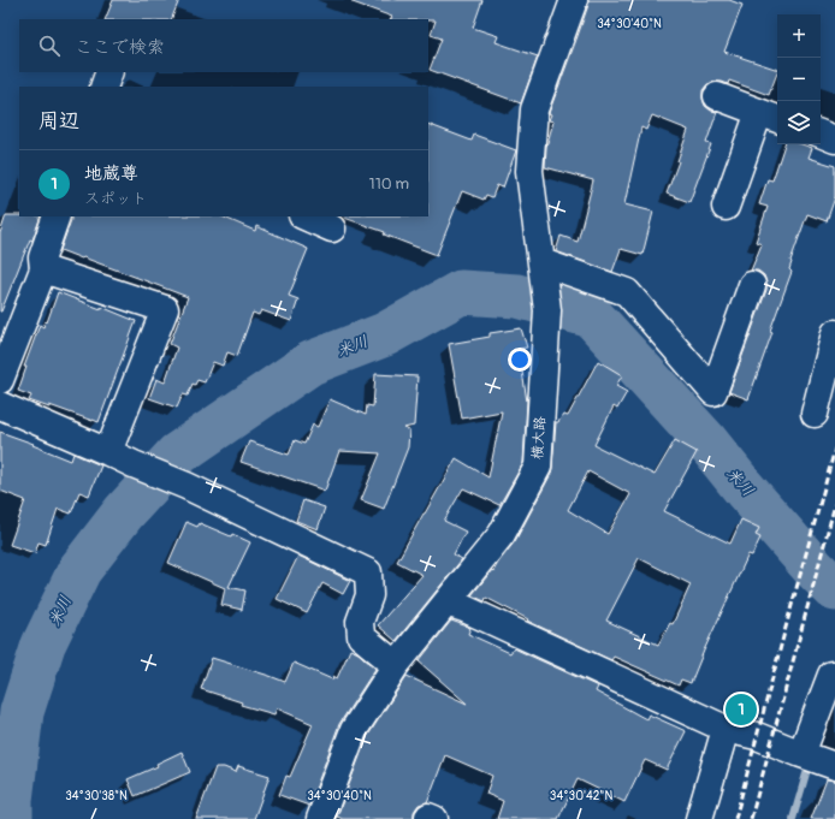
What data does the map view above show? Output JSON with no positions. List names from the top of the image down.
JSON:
{
  "streets": {
    "street": ["横大路"]
  },
  "water": ["米川"],
  "page": {
    "map_buttons": ["+", "−"],
    "search": "ここで検索",
    "heading": "周辺",
    "list": [
      {
        "mark": "1",
        "name": "地蔵尊",
        "note": "スポット",
        "value": "110 m"
      }
    ],
    "pins": "1"
  },
  "coordinates": ["34°30'40\"N", "34°30'38\"N", "34°30'42\"N"]
}
